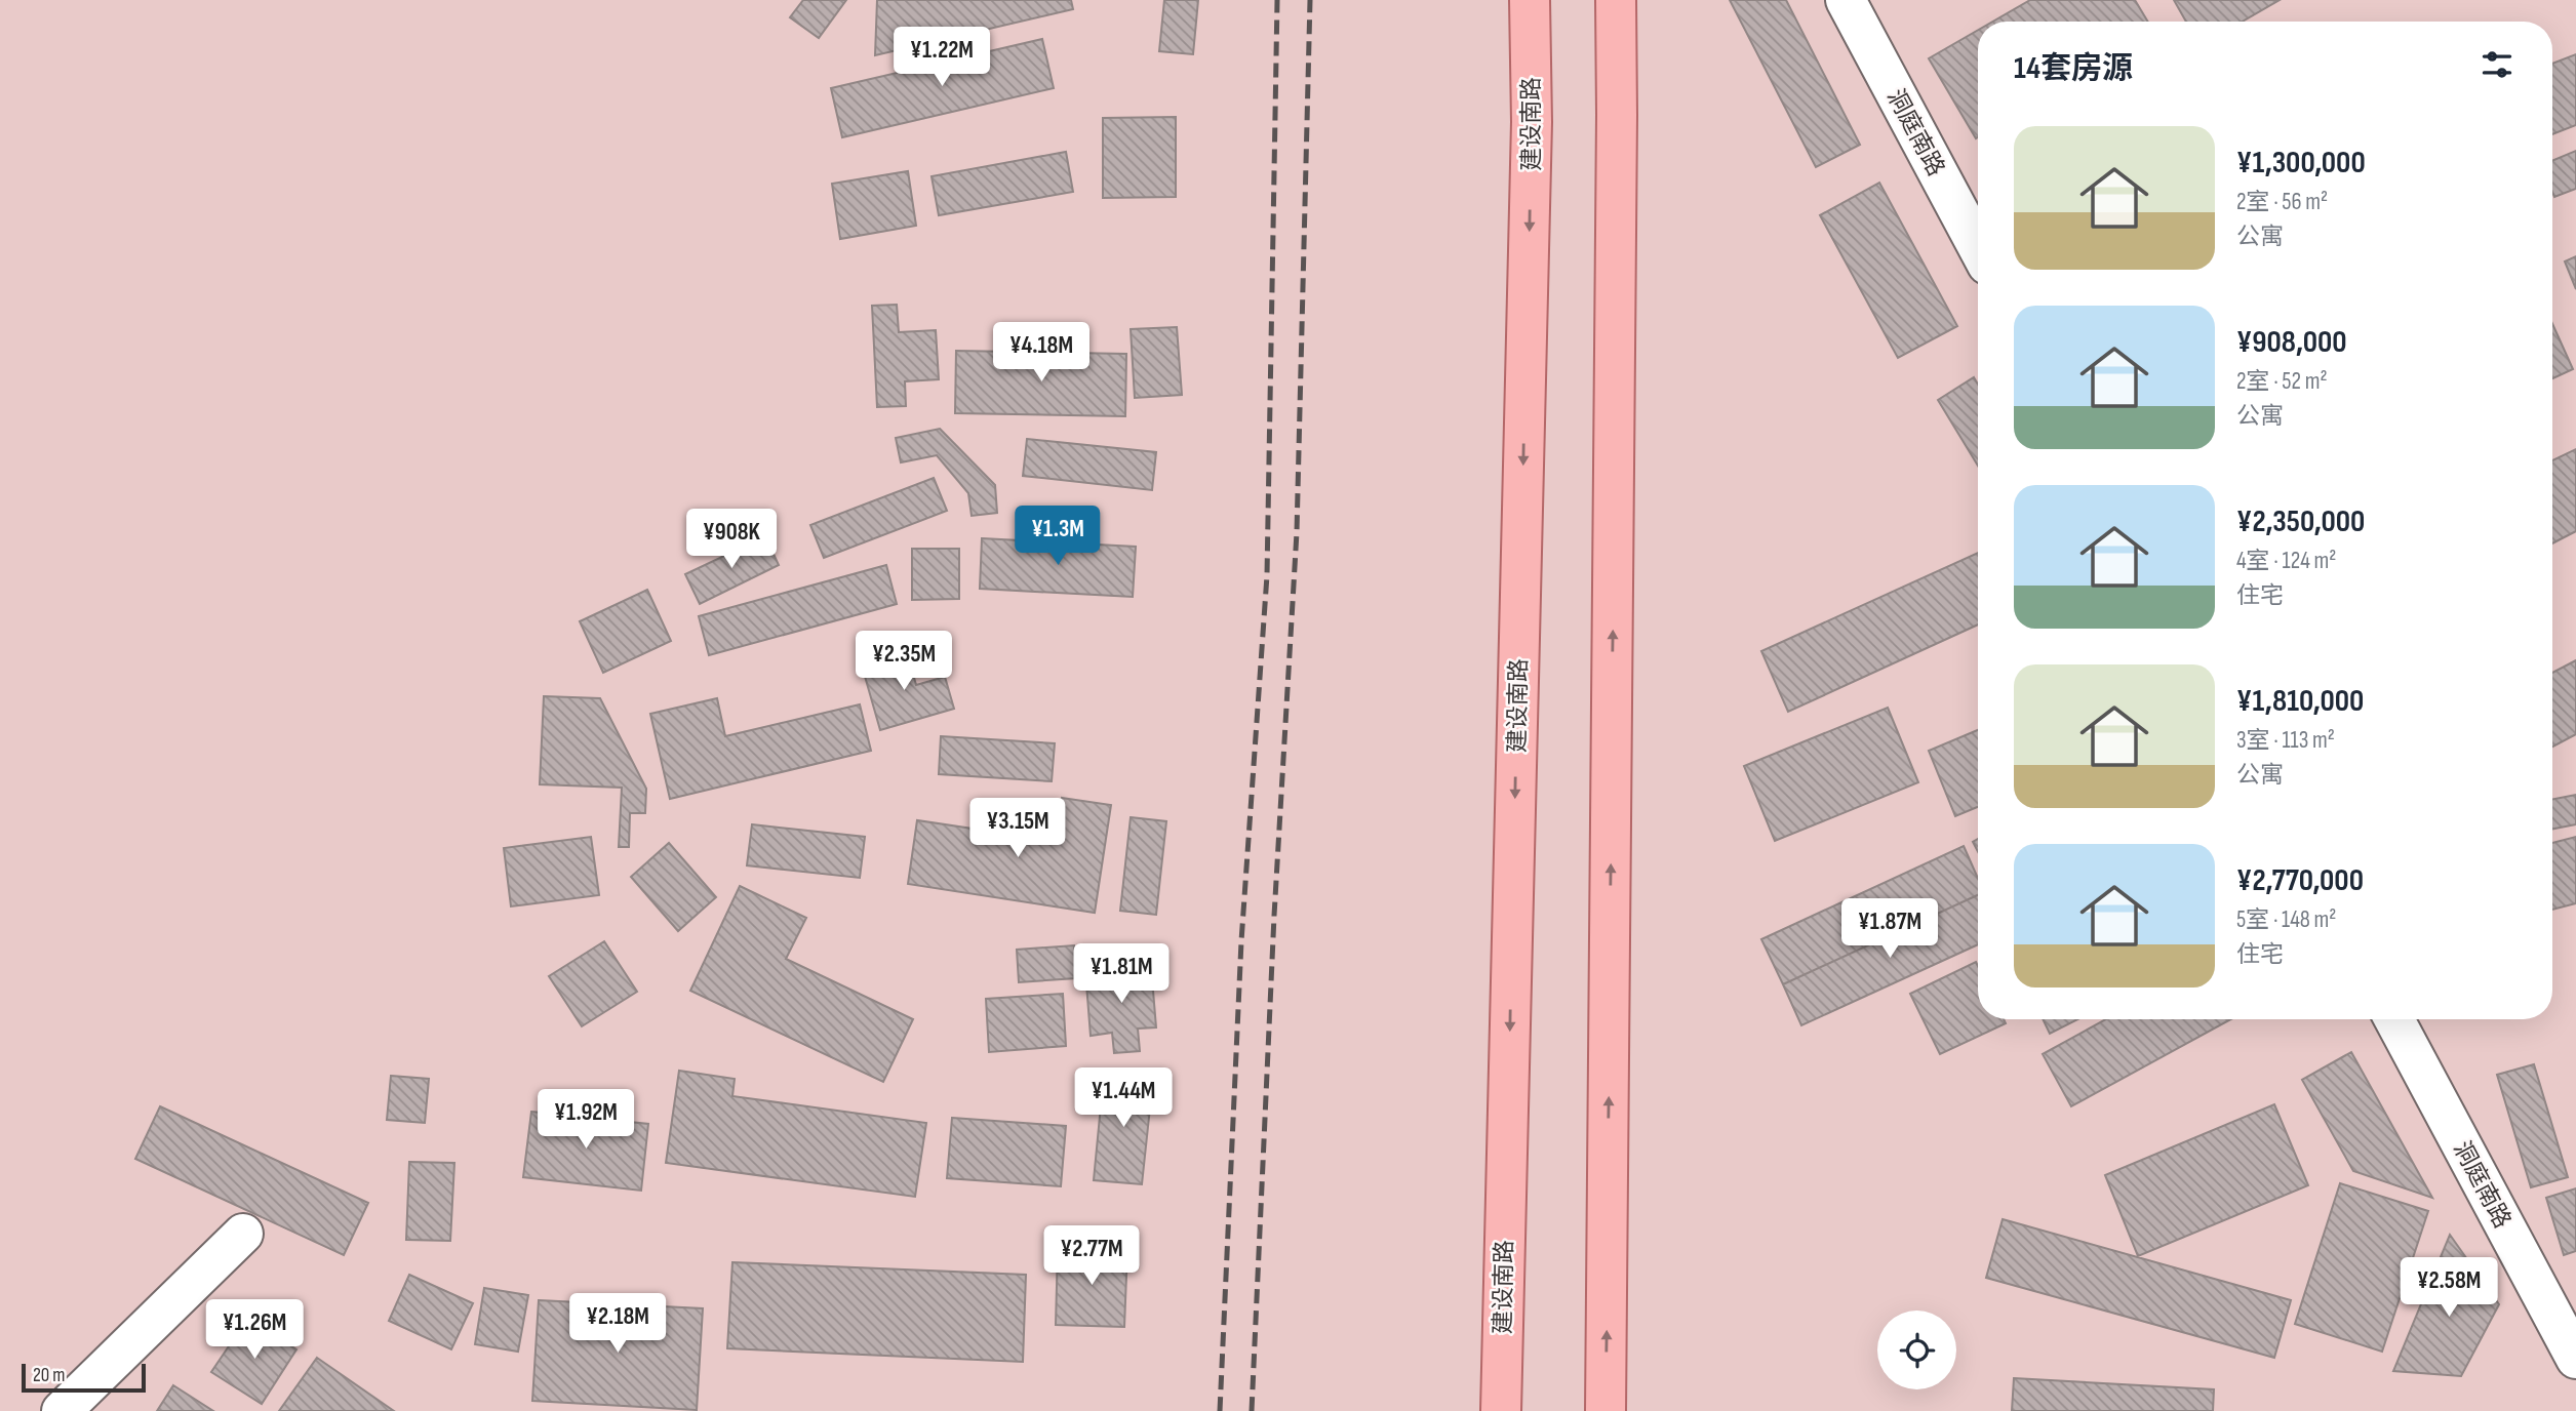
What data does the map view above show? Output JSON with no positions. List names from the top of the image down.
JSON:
{
  "streets": {
    "main road": ["建设南路", "洞庭南路"]
  },
  "scale_bar": "20 m",
  "page": {
    "heading": "14套房源",
    "price": [
      "¥1.22M",
      "¥4.18M",
      "¥1.3M",
      "¥908K",
      "¥2.35M",
      "¥3.15M",
      "¥1.87M",
      "¥1.81M",
      "¥1.44M",
      "¥1.92M",
      "¥2.77M",
      "¥2.58M",
      "¥2.18M",
      "¥1.26M"
    ],
    "list": [
      {
        "name": "¥1,300,000",
        "note": "2室 · 56 m² · 公寓"
      },
      {
        "name": "¥908,000",
        "note": "2室 · 52 m² · 公寓"
      },
      {
        "name": "¥2,350,000",
        "note": "4室 · 124 m² · 住宅"
      },
      {
        "name": "¥1,810,000",
        "note": "3室 · 113 m² · 公寓"
      },
      {
        "name": "¥2,770,000",
        "note": "5室 · 148 m² · 住宅"
      }
    ],
    "scale": "20 m"
  }
}
